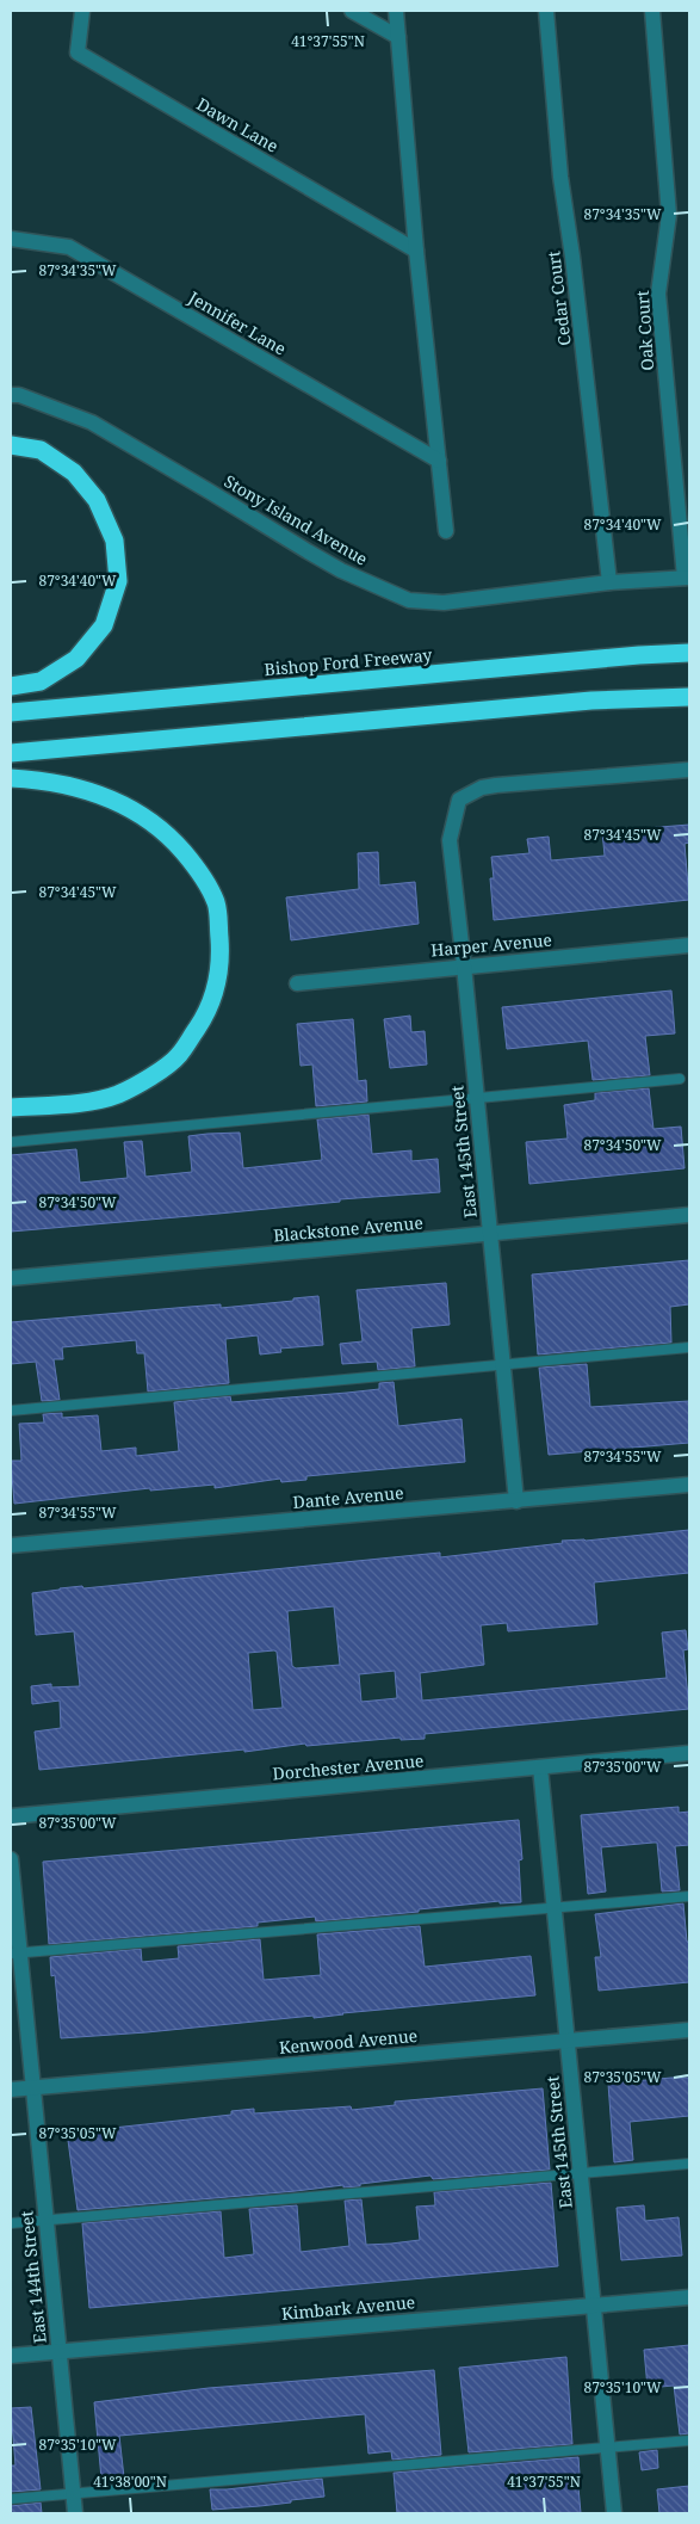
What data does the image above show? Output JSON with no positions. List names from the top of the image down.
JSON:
{
  "streets": {
    "highway": ["Bishop Ford Freeway"],
    "street": [
      "Dawn Lane",
      "Cedar Court",
      "Jennifer Lane",
      "Oak Court",
      "Stony Island Avenue",
      "Harper Avenue",
      "East 145th Street",
      "Blackstone Avenue",
      "Dante Avenue",
      "Dorchester Avenue",
      "Kenwood Avenue",
      "East 144th Street",
      "Kimbark Avenue"
    ]
  },
  "crossings": [
    ["Cedar Court", "Stony Island Avenue"],
    ["Oak Court", "Stony Island Avenue"],
    ["Harper Avenue", "East 145th Street"],
    ["East 145th Street", "Blackstone Avenue"],
    ["East 145th Street", "Dante Avenue"],
    ["East 145th Street", "Dorchester Avenue"],
    ["East 145th Street", "Kenwood Avenue"],
    ["East 145th Street", "Kimbark Avenue"],
    ["Kenwood Avenue", "East 144th Street"],
    ["East 144th Street", "Kimbark Avenue"]
  ],
  "coordinates": [
    "41°37'55\"N",
    "87°34'35\"W",
    "87°34'40\"W",
    "87°34'45\"W",
    "87°34'50\"W",
    "87°34'55\"W",
    "87°35'00\"W",
    "87°35'05\"W",
    "87°35'10\"W",
    "41°38'00\"N"
  ]
}
